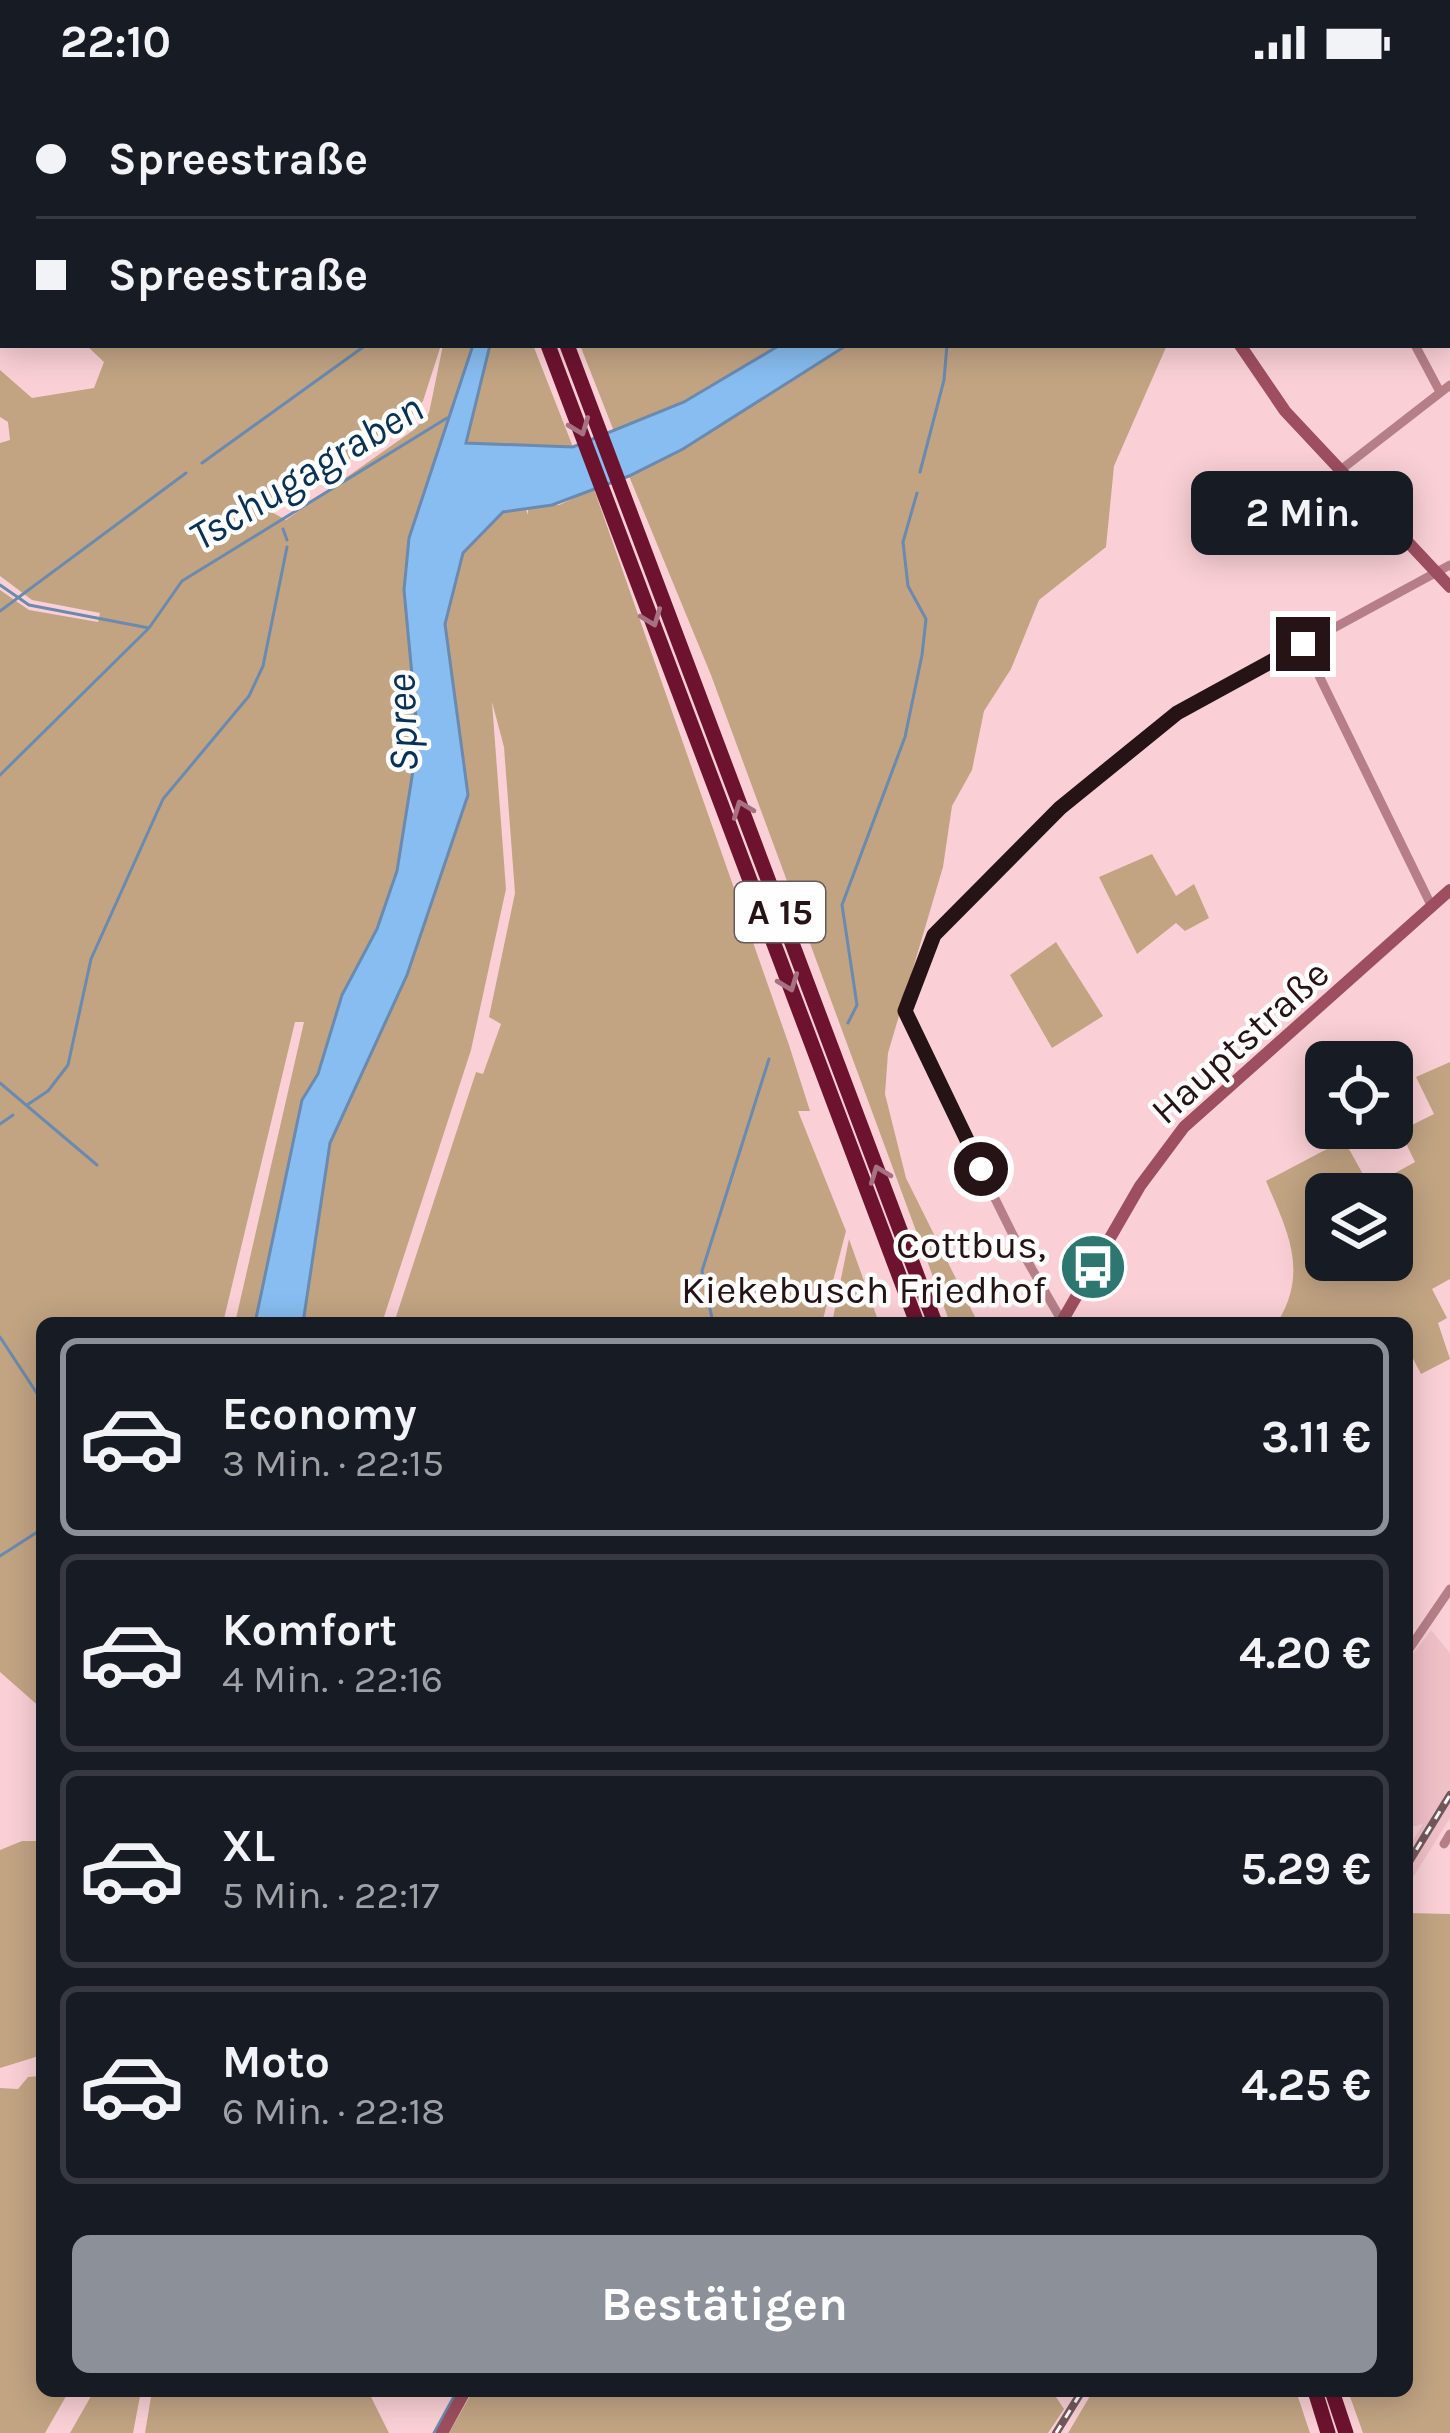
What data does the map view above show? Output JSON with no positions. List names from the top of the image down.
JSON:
{
  "streets": {
    "highway": ["A 15"],
    "street": ["Hauptstraße"]
  },
  "water": ["Tschugagraben", "Spree"],
  "places": {
    "bus stop": ["Cottbus, Kiekebusch Friedhof"]
  },
  "page": {
    "status": "22:10",
    "banner": ["Spreestraße", "Spreestraße"],
    "bubble": "2 Min.",
    "list": [
      {
        "name": "Economy",
        "note": "3 Min. · 22:15",
        "value": "3.11 €"
      },
      {
        "name": "Komfort",
        "note": "4 Min. · 22:16",
        "value": "4.20 €"
      },
      {
        "name": "XL",
        "note": "5 Min. · 22:17",
        "value": "5.29 €"
      },
      {
        "name": "Moto",
        "note": "6 Min. · 22:18",
        "value": "4.25 €"
      }
    ],
    "buttons": "Bestätigen"
  }
}
